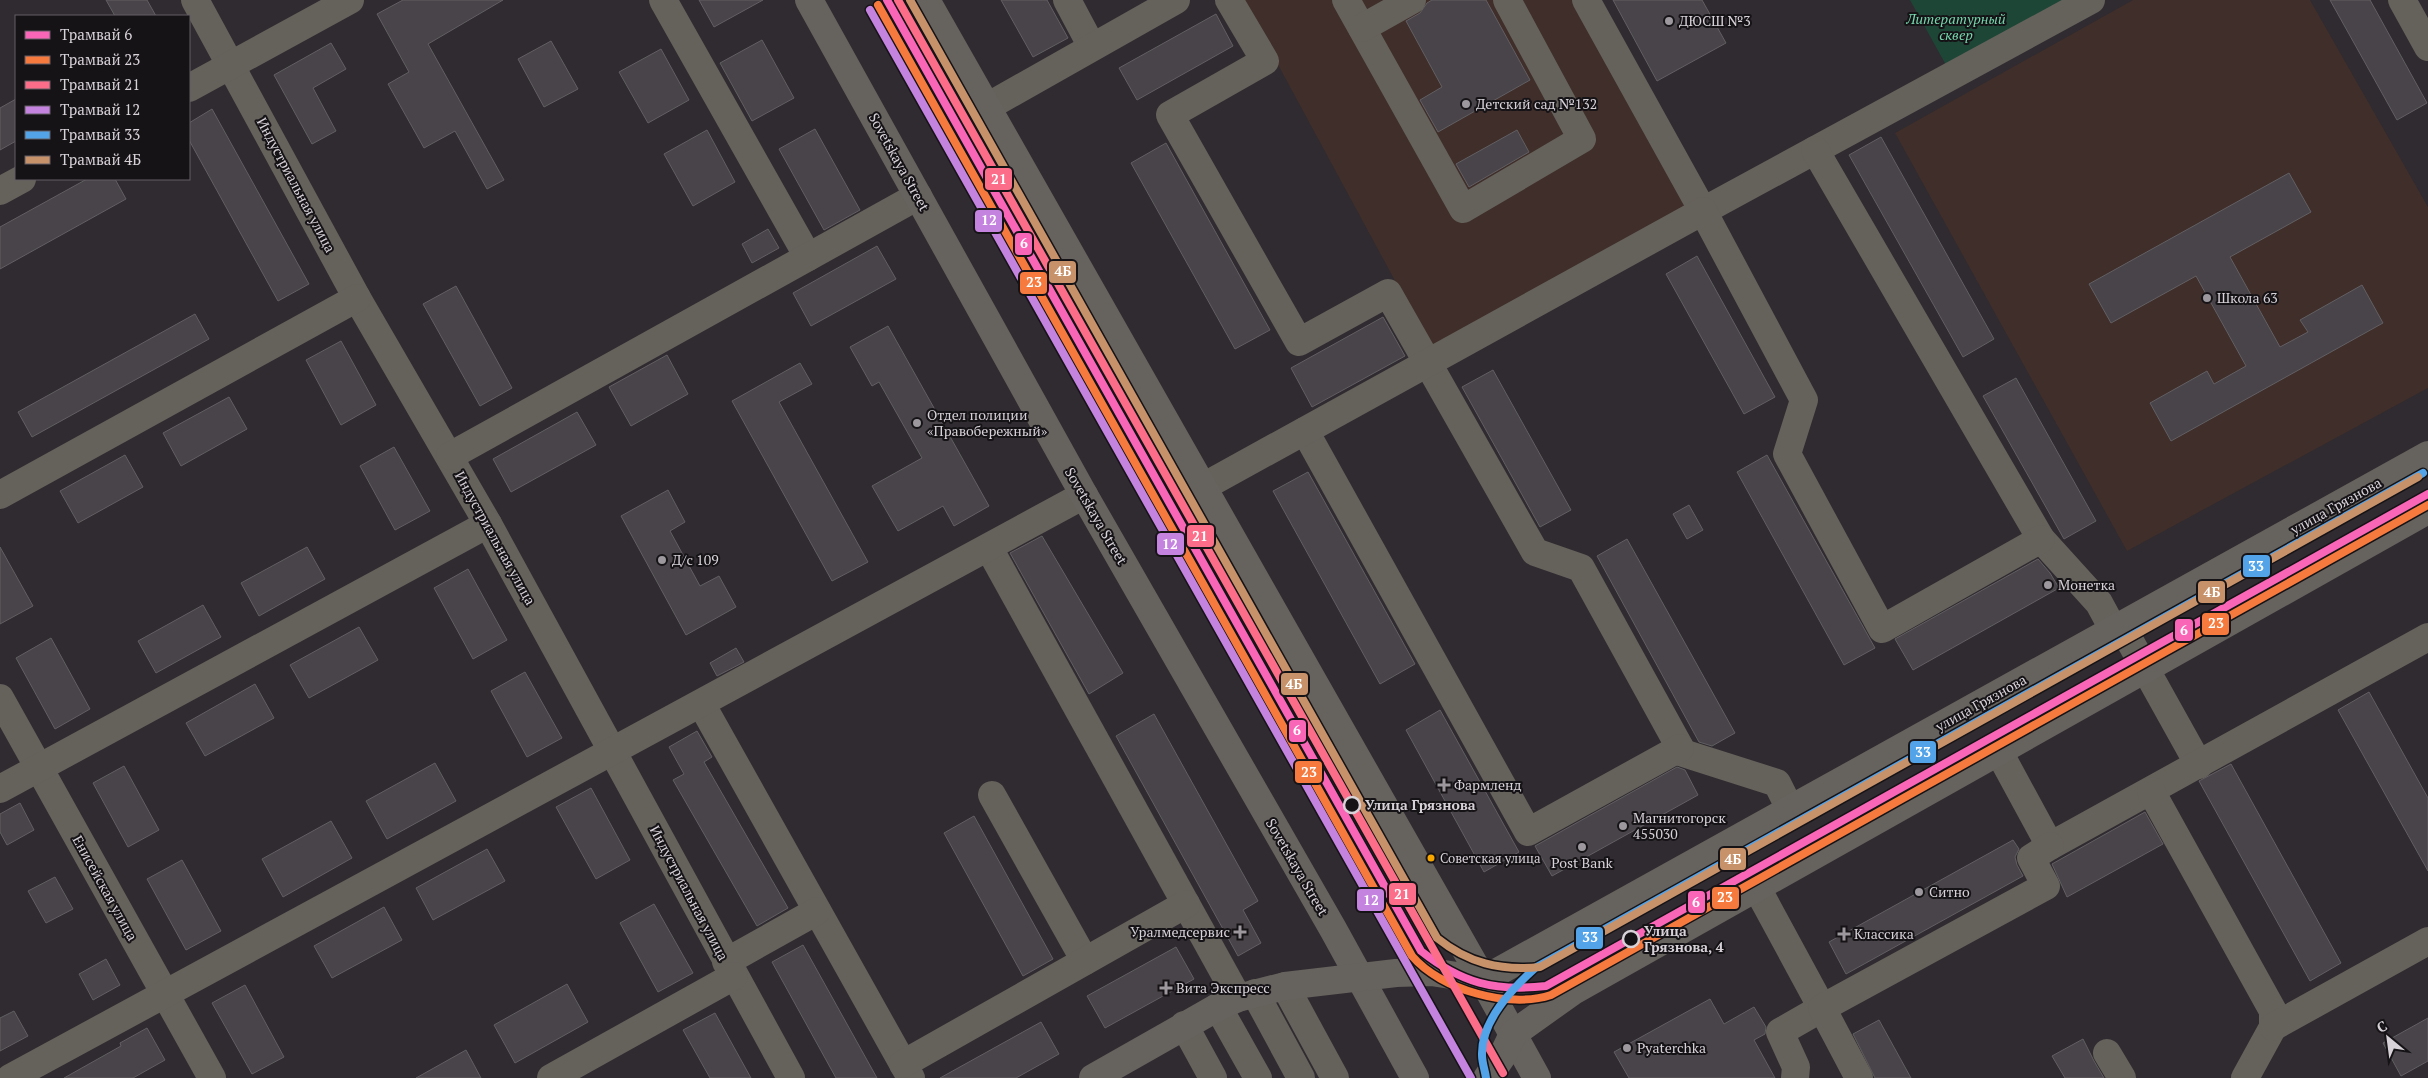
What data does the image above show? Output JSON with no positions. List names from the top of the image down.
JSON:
{
  "streets": {
    "main road": ["Sovetskaya Street", "улица Грязнова"],
    "street": ["Индустриальная улица", "Енисейская улица"]
  },
  "parks": ["Литературный сквер"],
  "places": {
    "other": [
      "ДЮСШ №3",
      "Детский сад №132",
      "Школа 63",
      "Отдел полиции «Правобережный»",
      "Д/с 109",
      "Монетка",
      "Улица Грязнова",
      "Магнитогорск 455030",
      "Post Bank",
      "Советская улица",
      "Ситно",
      "Улица Грязнова, 4",
      "Pyaterchka"
    ],
    "health": [
      "Фармленд",
      "Уралмедсервис",
      "Классика",
      "Вита Экспресс"
    ]
  },
  "lines": [
    "tram line 6",
    "tram line 21",
    "tram line 4Б",
    "tram line 23",
    "tram line 12",
    "tram line 33"
  ],
  "legend": [
    "Трамвай 6",
    "Трамвай 23",
    "Трамвай 21",
    "Трамвай 12",
    "Трамвай 33",
    "Трамвай 4Б"
  ],
  "north": "top left"
}
